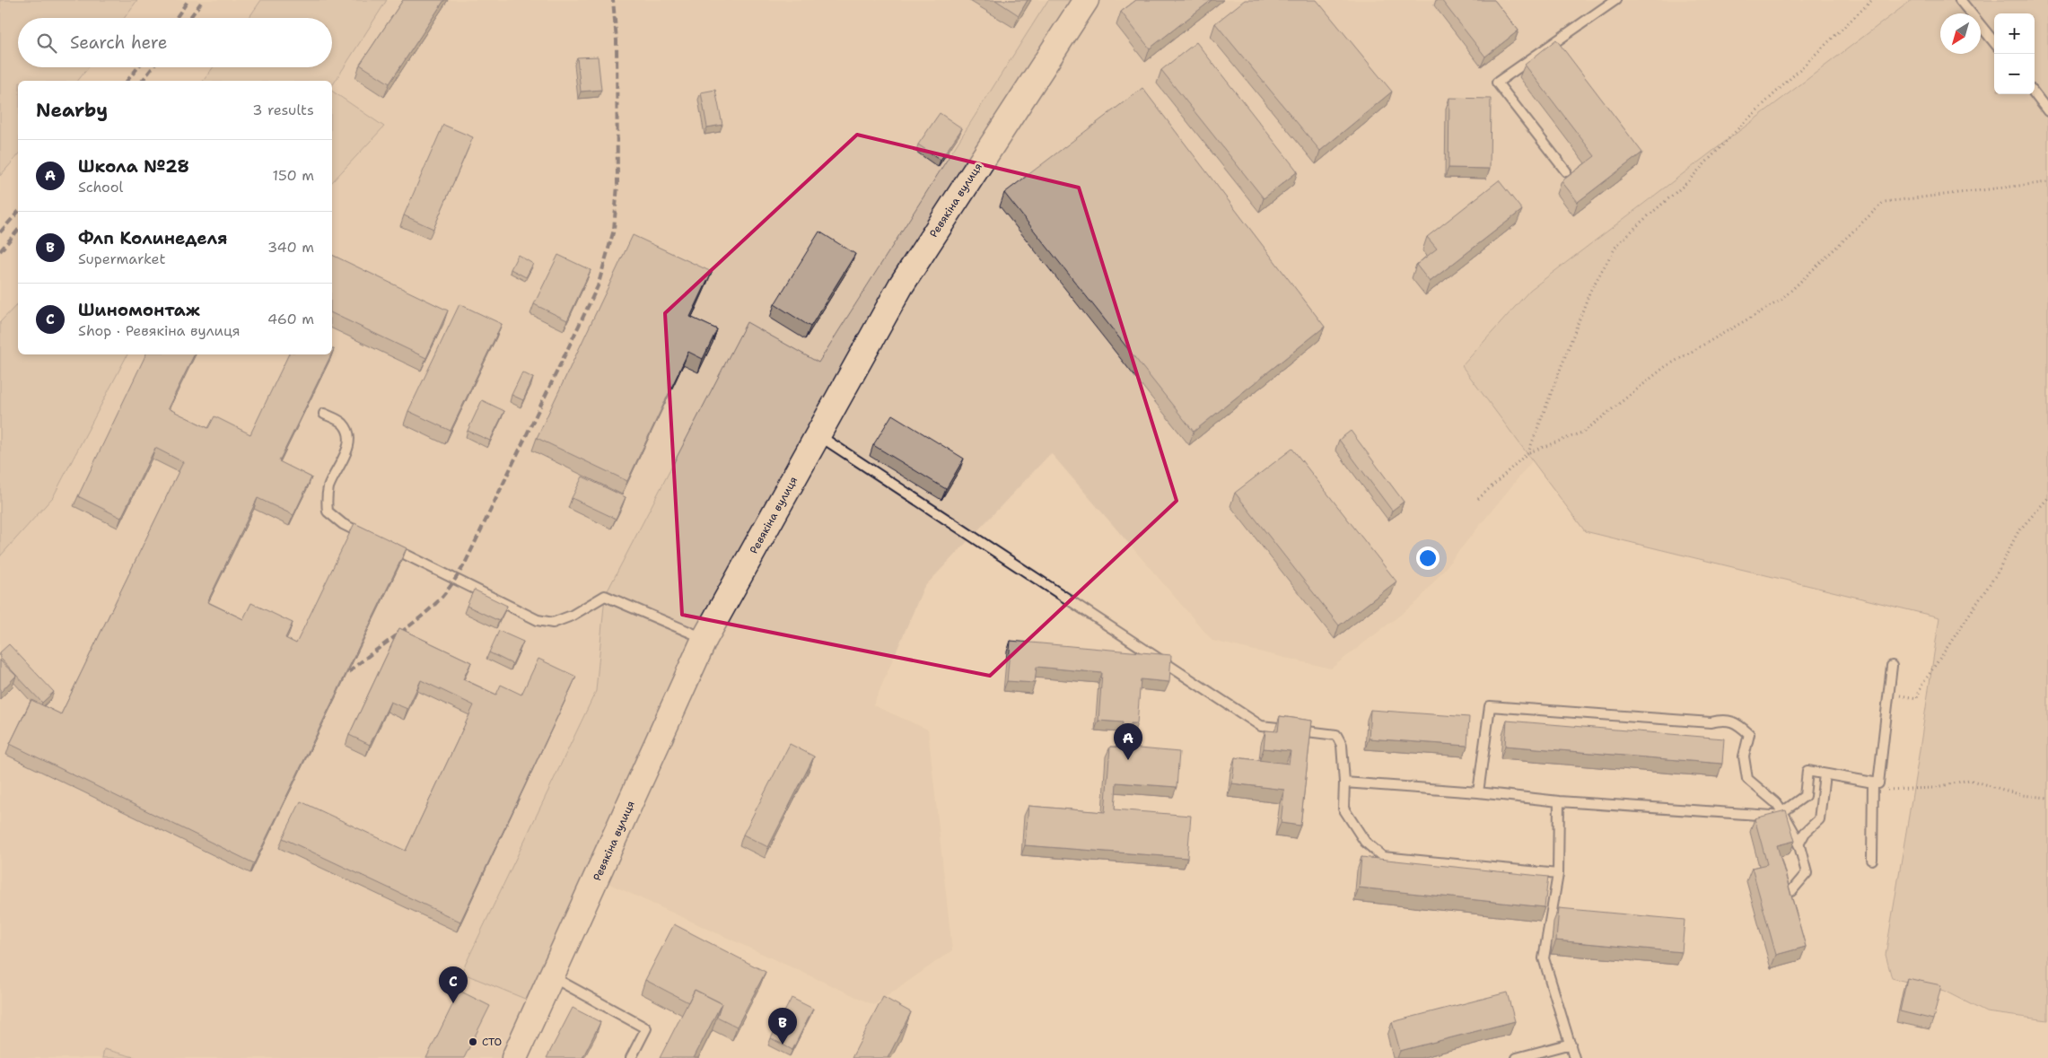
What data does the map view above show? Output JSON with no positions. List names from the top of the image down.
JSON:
{
  "streets": {
    "street": ["Ревякіна вулиця"]
  },
  "places": ["СТО"],
  "north": "bottom left",
  "page": {
    "map_buttons": ["+", "−"],
    "search": "Search here",
    "heading": ["Nearby", "3 results"],
    "list": [
      {
        "mark": "A",
        "name": "Школа №28",
        "note": "School",
        "value": "150 m"
      },
      {
        "mark": "B",
        "name": "Флп Колинеделя",
        "note": "Supermarket",
        "value": "340 m"
      },
      {
        "mark": "C",
        "name": "Шиномонтаж",
        "note": "Shop · Ревякіна вулиця",
        "value": "460 m"
      }
    ],
    "pins": ["A", "C", "B"]
  }
}
